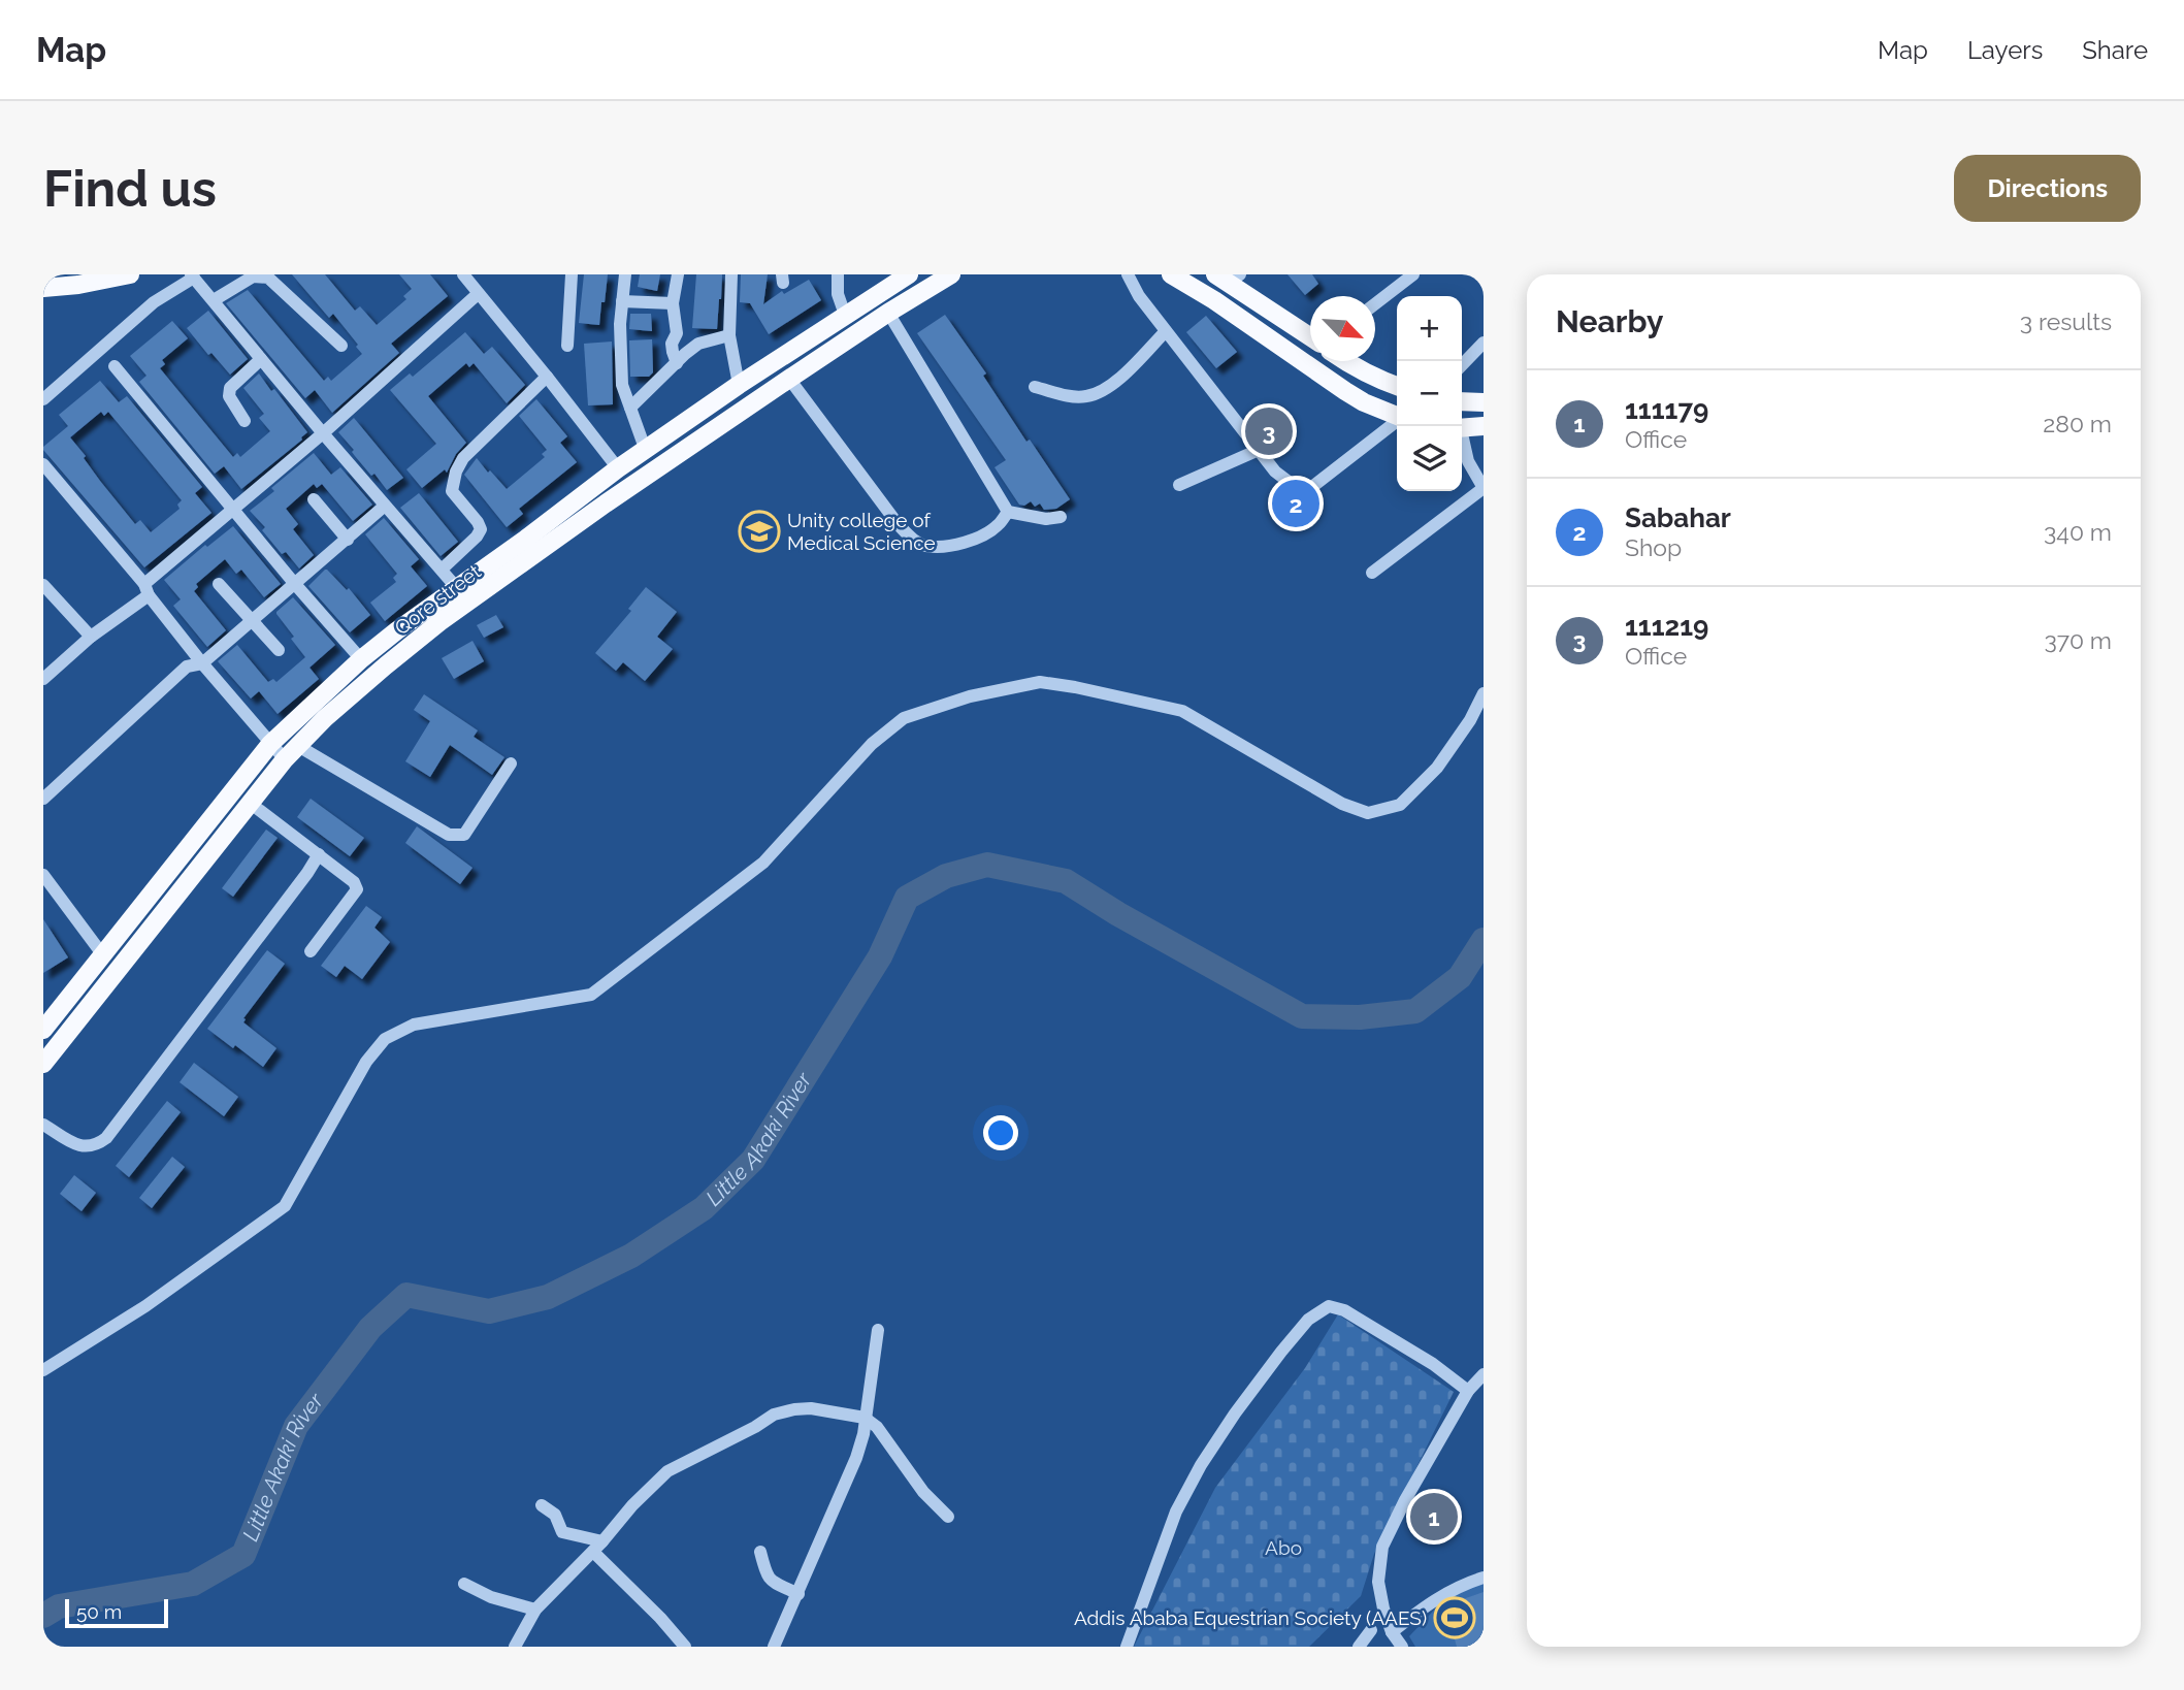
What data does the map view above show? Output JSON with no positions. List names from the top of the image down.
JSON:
{
  "streets": {
    "main road": ["Qore street"]
  },
  "water": ["Little Akaki River"],
  "parks": ["Abo"],
  "places": {
    "school or university": ["Unity college of Medical Science"],
    "sports": ["Addis Ababa Equestrian Society (AAES)"]
  },
  "scale_bar": "50 m",
  "north": "bottom right",
  "page": {
    "header": "Map",
    "nav": ["Map", "Layers", "Share"],
    "buttons": "Directions",
    "title": "Find us",
    "heading": ["Nearby", "3 results"],
    "map_buttons": ["+", "−"],
    "list": [
      {
        "mark": "1",
        "name": "111179",
        "note": "Office",
        "value": "280 m"
      },
      {
        "mark": "2",
        "name": "Sabahar",
        "note": "Shop",
        "value": "340 m"
      },
      {
        "mark": "3",
        "name": "111219",
        "note": "Office",
        "value": "370 m"
      }
    ],
    "pins": ["3", "2", "1"],
    "scale": "50 m"
  }
}
